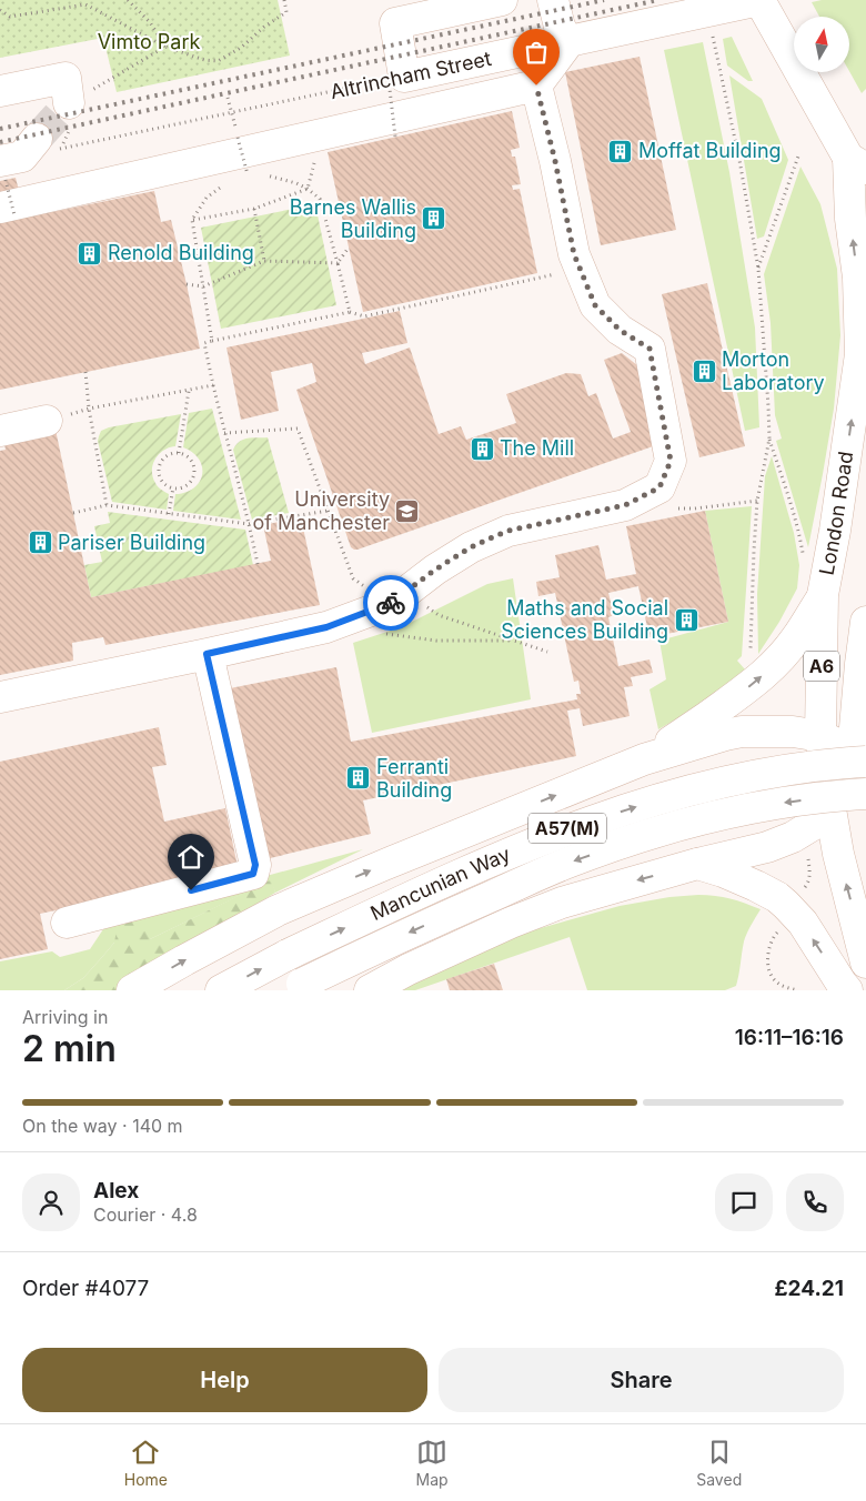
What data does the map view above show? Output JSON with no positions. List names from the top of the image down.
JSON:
{
  "streets": {
    "main road": [
      "Altrincham Street",
      "London Road",
      "A6",
      "A57(M)",
      "Mancunian Way"
    ]
  },
  "crossings": [
    ["Altrincham Street", "London Road"],
    ["London Road", "A6"],
    ["London Road", "A57(M)"],
    ["A57(M)", "Mancunian Way"]
  ],
  "one_way": ["London Road"],
  "parks": ["Vimto Park"],
  "places": {
    "building": [
      "Moffat Building",
      "Barnes Wallis Building",
      "Renold Building",
      "Morton Laboratory",
      "The Mill",
      "Pariser Building",
      "Maths and Social Sciences Building",
      "Ferranti Building"
    ],
    "school or university": ["University of Manchester"]
  },
  "north": "top",
  "page": {
    "heading": ["2 min", "Arriving in", "16:11–16:16"],
    "panel": [
      "Alex",
      "Courier · 4.8",
      "Order #4077",
      "£24.21"
    ],
    "bar": "On the way · 140 m",
    "buttons": ["Help", "Share"],
    "tabs": ["Home", "Map", "Saved"]
  }
}
